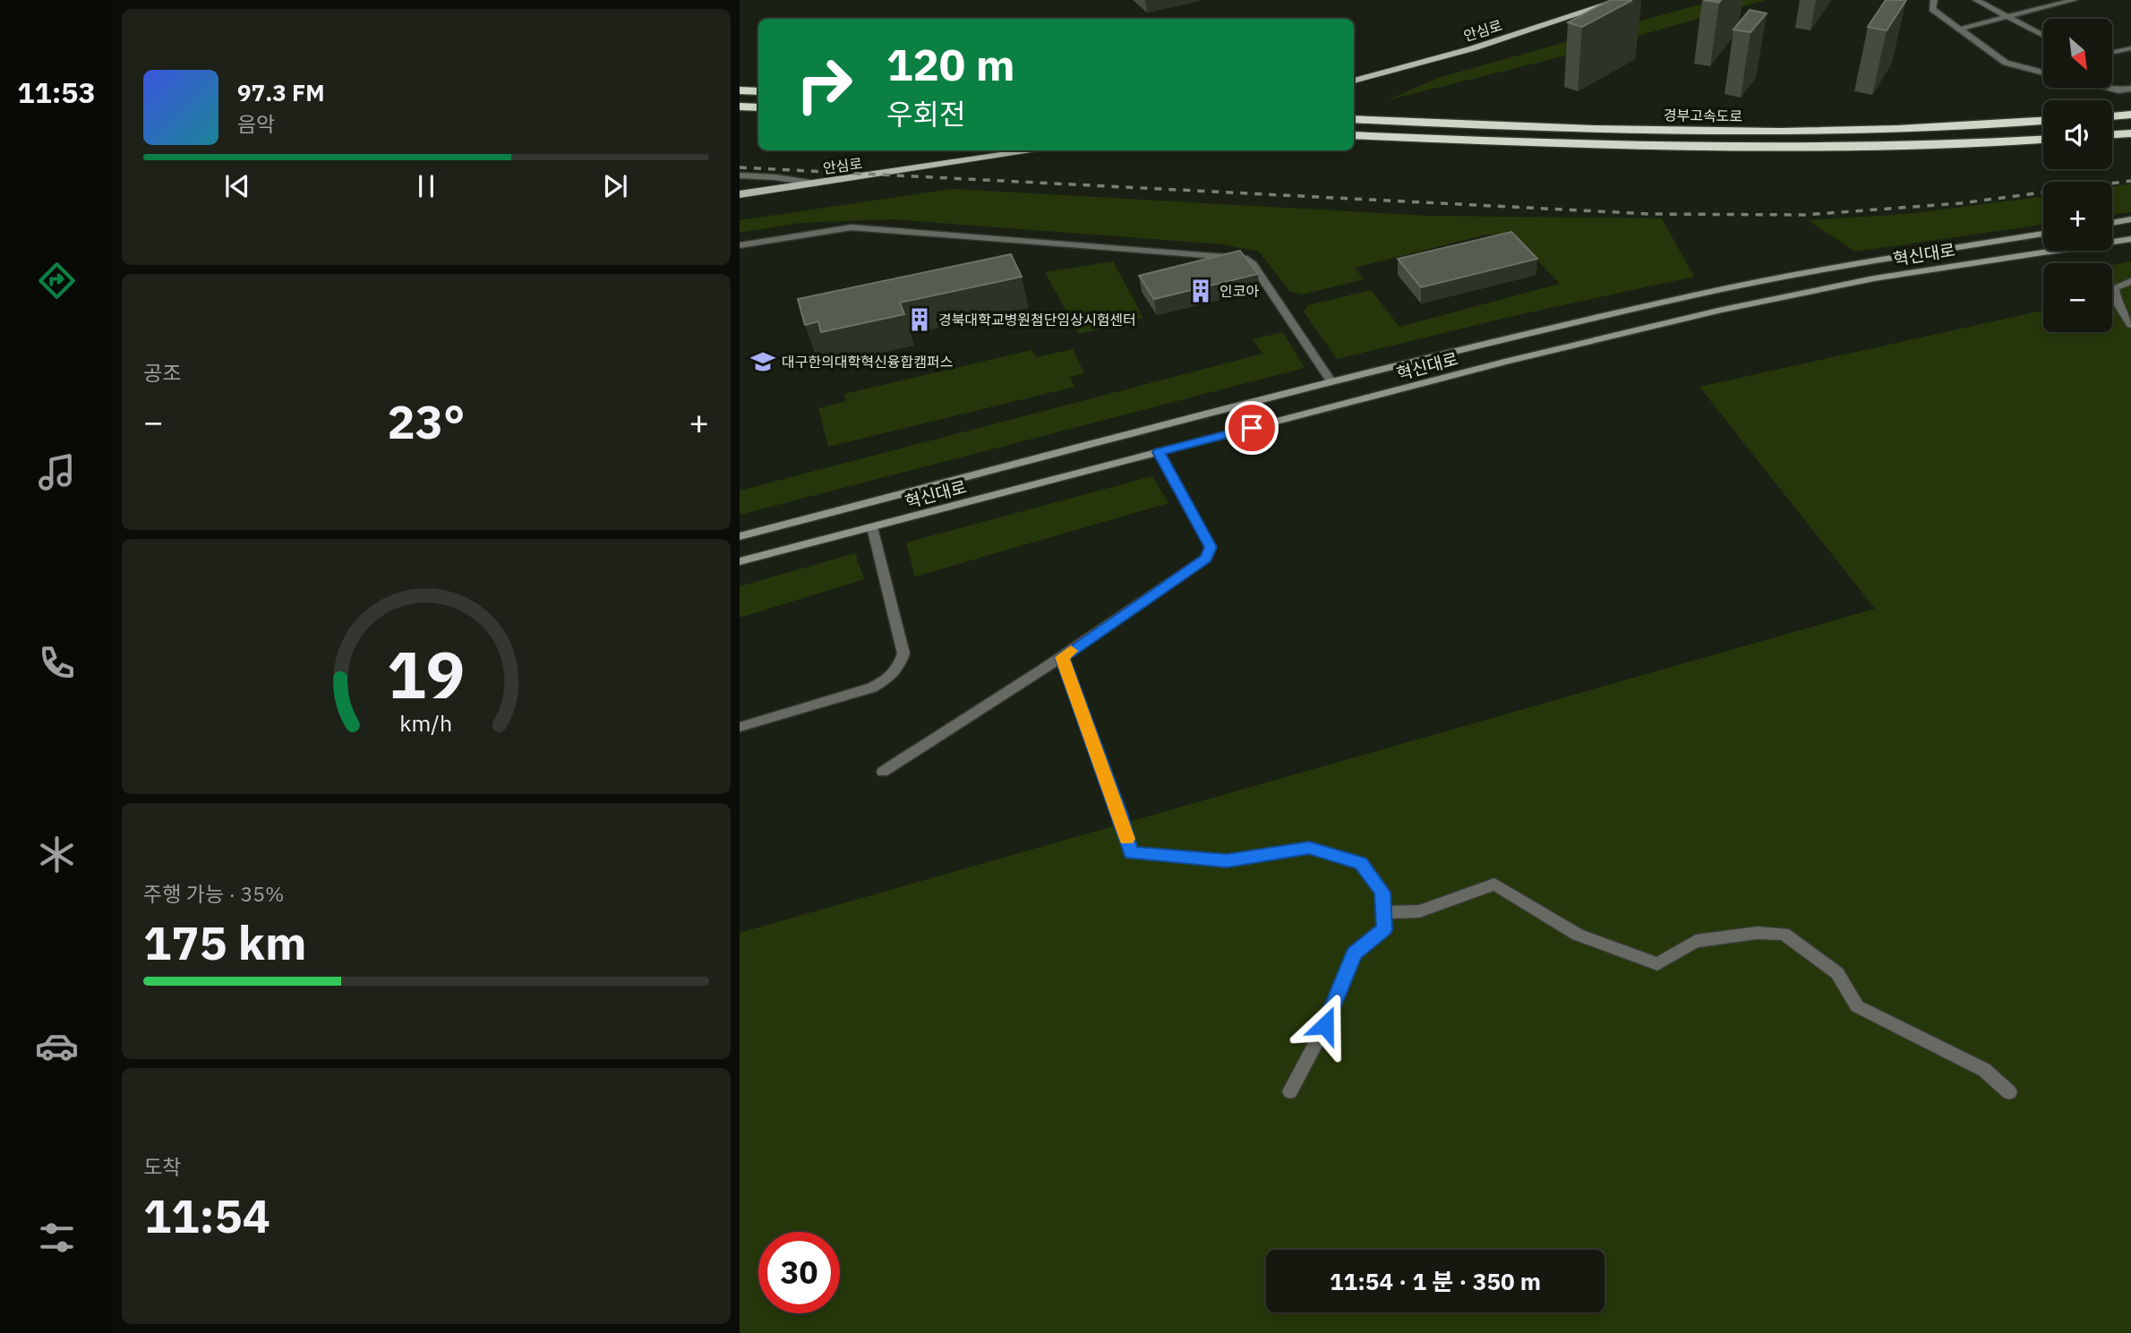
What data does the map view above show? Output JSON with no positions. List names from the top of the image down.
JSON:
{
  "streets": {
    "highway": ["경부고속도로"],
    "main road": ["안심로", "혁신대로"]
  },
  "places": {
    "building": ["인코아", "경북대학교병원첨단임상시험센터"],
    "school or university": ["대구한의대학혁신융합캠퍼스"]
  },
  "north": "bottom right",
  "page": {
    "tabs": "11:53",
    "map_buttons": ["+", "−"],
    "turn": ["120 m", "우회전"],
    "song": ["97.3 FM", "음악"],
    "tile": [
      "공조",
      ["주행 가능 · 35%", "175 km"],
      ["도착", "11:54"]
    ],
    "heat": ["−", "23°", "+"],
    "limit": "30",
    "trip": "11:54 · 1 분 · 350 m",
    "gauge": ["19", "km/h"]
  }
}
